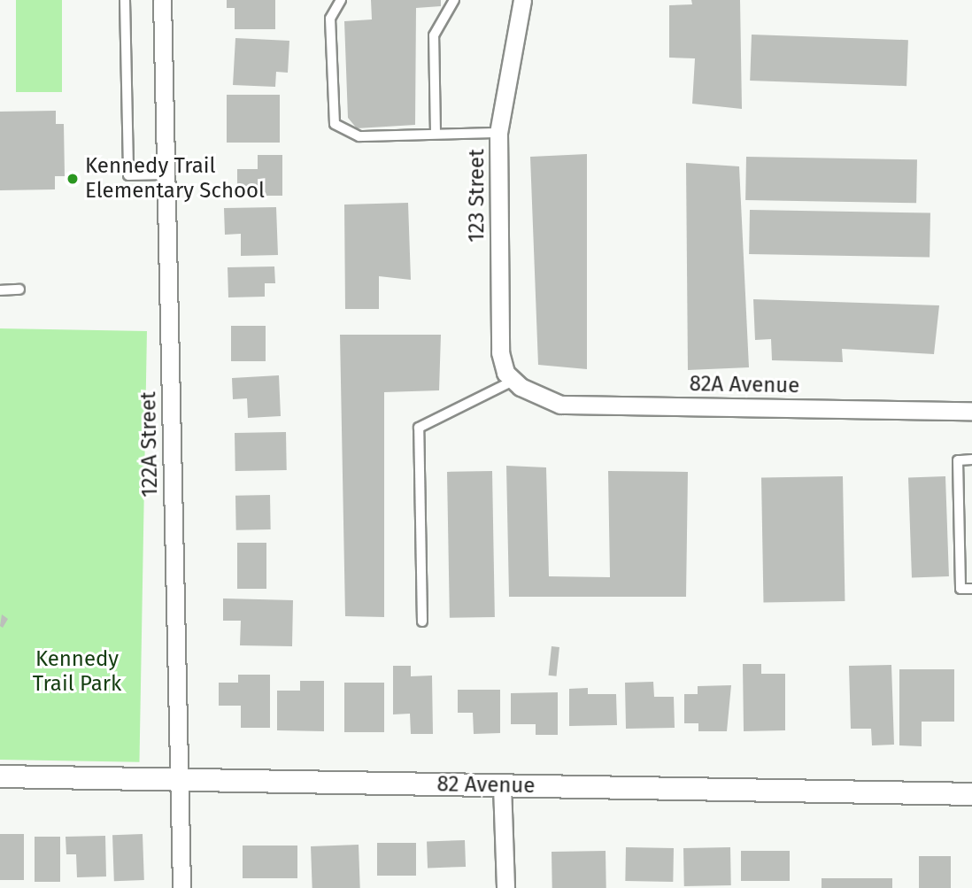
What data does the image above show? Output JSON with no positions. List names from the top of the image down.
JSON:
{
  "streets": {
    "street": [
      "123 Street",
      "82A Avenue",
      "122A Street",
      "82 Avenue"
    ]
  },
  "crossings": [
    ["123 Street", "82A Avenue"],
    ["122A Street", "82 Avenue"]
  ],
  "parks": ["Kennedy Trail Park"],
  "places": ["Kennedy Trail Elementary School"]
}
